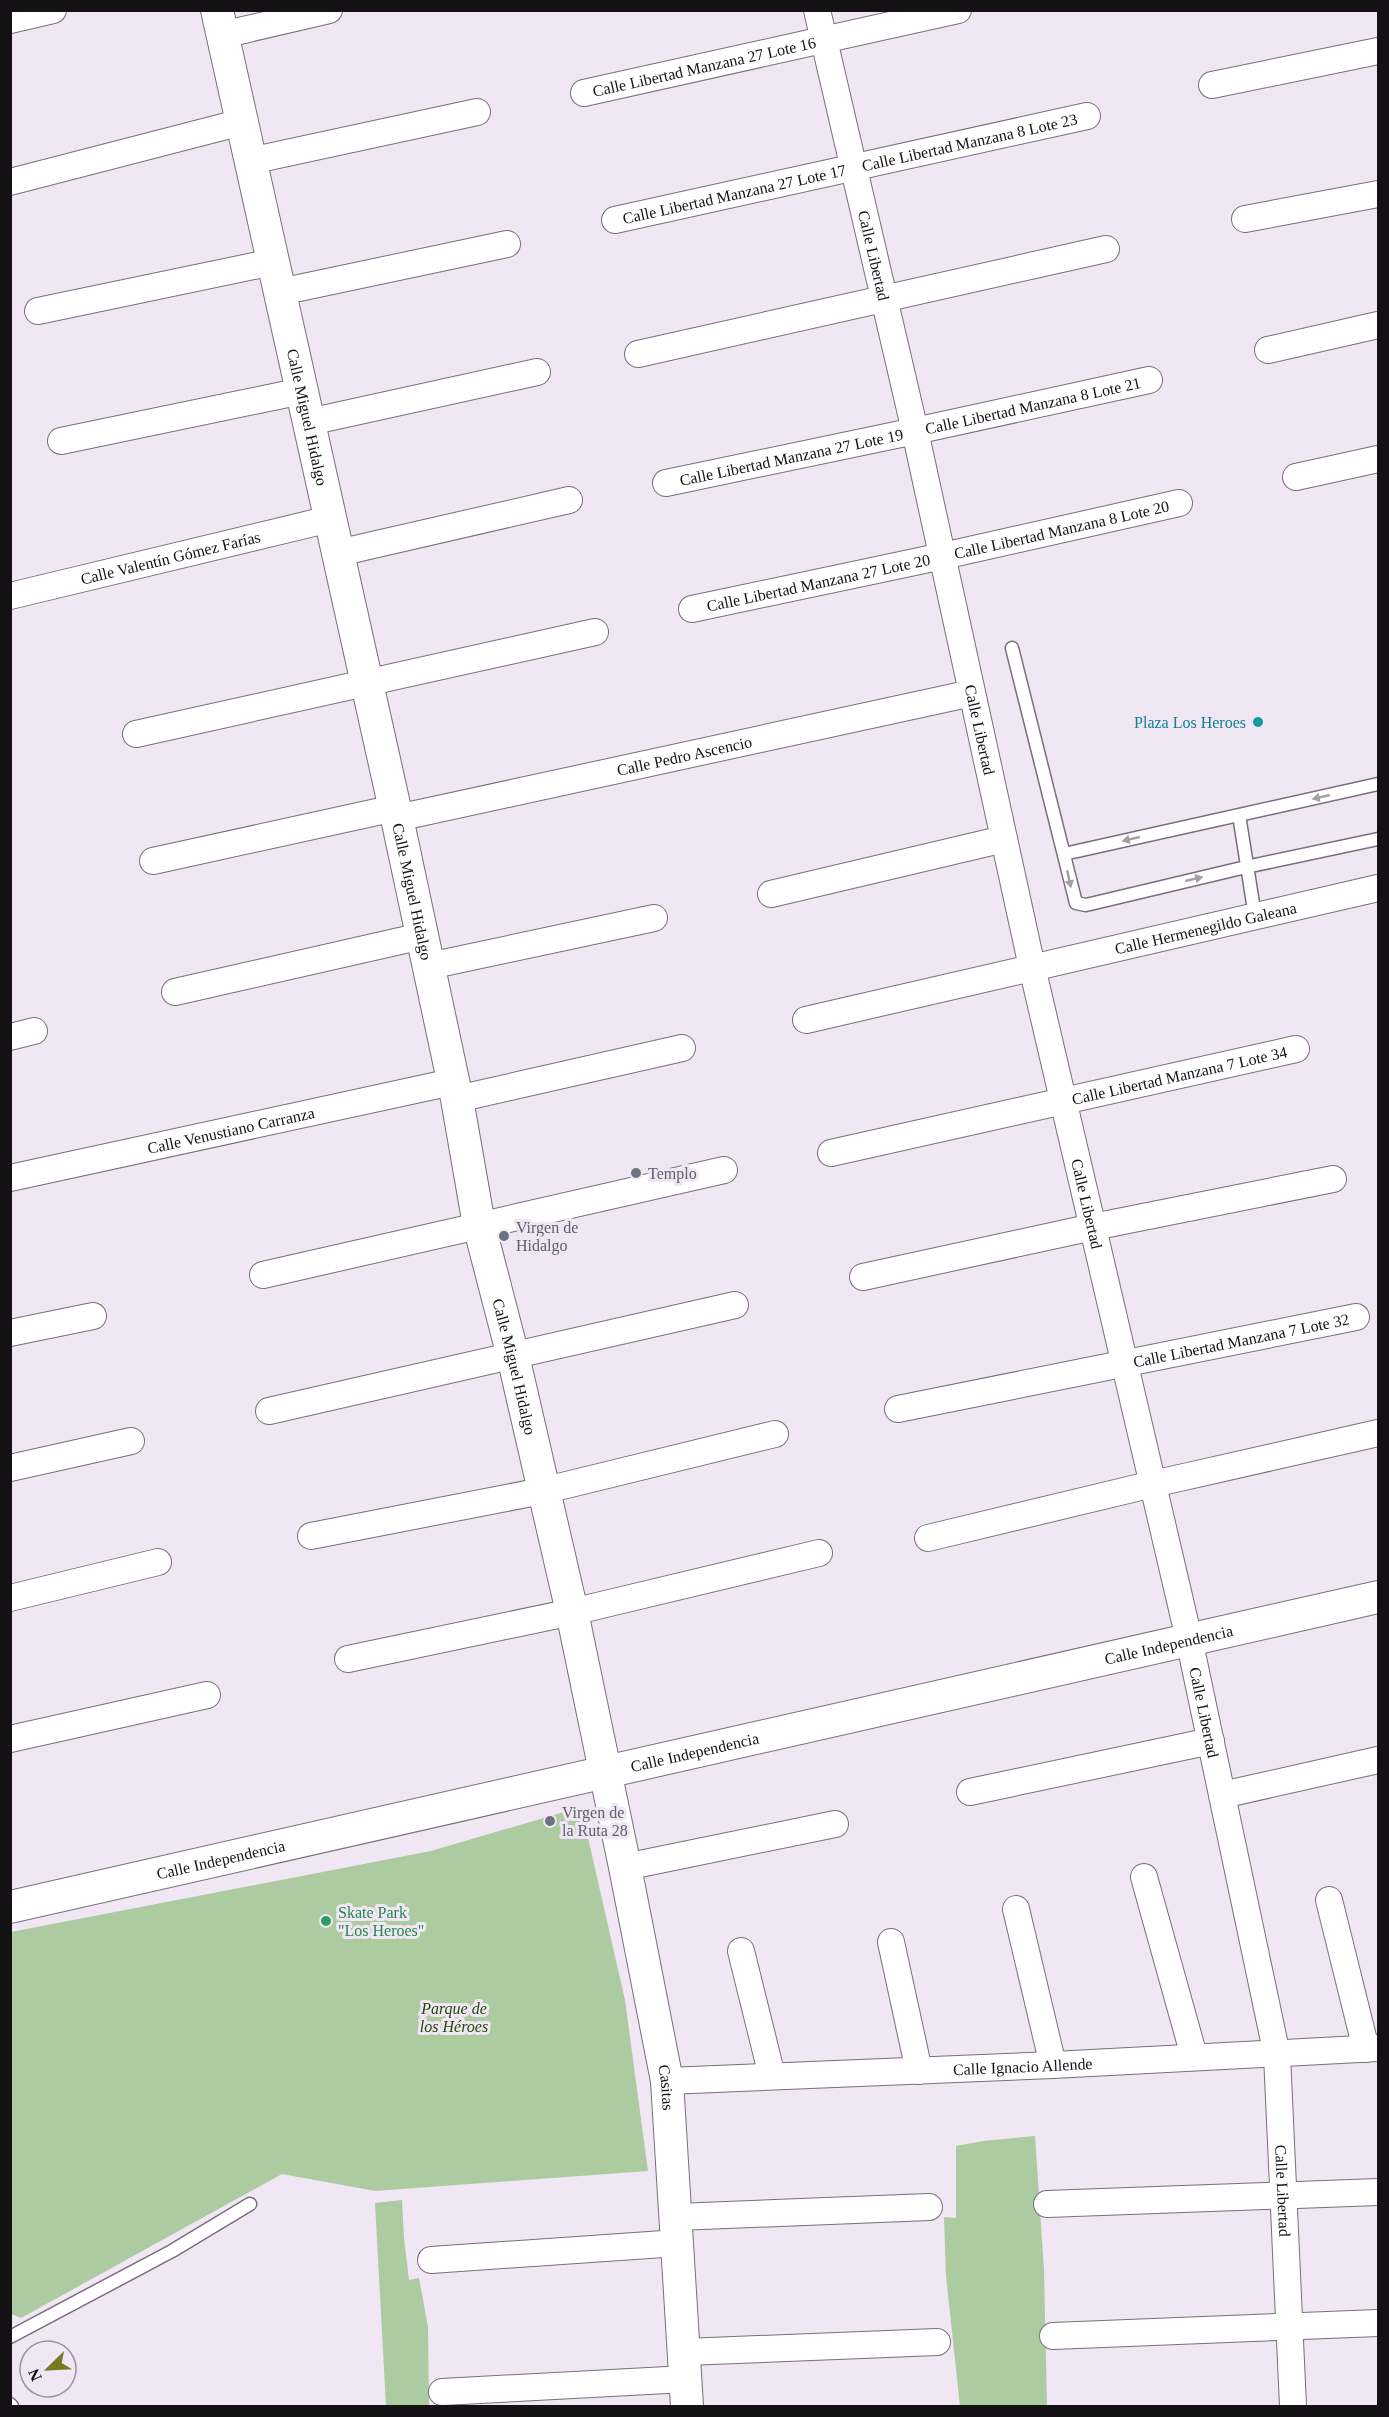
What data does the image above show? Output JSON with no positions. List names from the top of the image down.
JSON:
{
  "streets": {
    "street": [
      "Calle Libertad Manzana 27 Lote 16",
      "Calle Libertad Manzana 8 Lote 23",
      "Calle Libertad Manzana 27 Lote 17",
      "Calle Libertad",
      "Calle Libertad Manzana 8 Lote 21",
      "Calle Miguel Hidalgo",
      "Calle Libertad Manzana 27 Lote 19",
      "Calle Libertad Manzana 8 Lote 20",
      "Calle Valentín Gómez Farías",
      "Calle Libertad Manzana 27 Lote 20",
      "Calle Pedro Ascencio",
      "Calle Hermenegildo Galeana",
      "Calle Libertad Manzana 7 Lote 34",
      "Calle Venustiano Carranza",
      "Calle Libertad Manzana 7 Lote 32",
      "Calle Independencia",
      "Calle Ignacio Allende",
      "Casitas"
    ]
  },
  "crossings": [
    ["Calle Libertad Manzana 27 Lote 16", "Calle Libertad"],
    ["Calle Libertad Manzana 8 Lote 23", "Calle Libertad Manzana 27 Lote 17"],
    ["Calle Libertad Manzana 8 Lote 23", "Calle Libertad"],
    ["Calle Libertad Manzana 27 Lote 17", "Calle Libertad"],
    ["Calle Libertad", "Calle Libertad Manzana 8 Lote 21"],
    ["Calle Libertad", "Calle Libertad Manzana 27 Lote 19"],
    ["Calle Libertad", "Calle Libertad Manzana 8 Lote 20"],
    ["Calle Libertad", "Calle Libertad Manzana 27 Lote 20"],
    ["Calle Libertad", "Calle Pedro Ascencio"],
    ["Calle Libertad", "Calle Hermenegildo Galeana"],
    ["Calle Libertad", "Calle Libertad Manzana 7 Lote 34"],
    ["Calle Libertad", "Calle Libertad Manzana 7 Lote 32"],
    ["Calle Libertad", "Calle Independencia"],
    ["Calle Libertad", "Calle Ignacio Allende"],
    ["Calle Libertad Manzana 8 Lote 21", "Calle Libertad Manzana 27 Lote 19"],
    ["Calle Miguel Hidalgo", "Calle Valentín Gómez Farías"],
    ["Calle Miguel Hidalgo", "Calle Pedro Ascencio"],
    ["Calle Miguel Hidalgo", "Calle Venustiano Carranza"],
    ["Calle Miguel Hidalgo", "Calle Independencia"],
    ["Calle Miguel Hidalgo", "Casitas"],
    ["Calle Libertad Manzana 8 Lote 20", "Calle Libertad Manzana 27 Lote 20"],
    ["Calle Independencia", "Casitas"],
    ["Calle Ignacio Allende", "Casitas"]
  ],
  "parks": ["Parque de los Héroes"],
  "places": [
    "Plaza Los Heroes",
    "Templo",
    "Virgen de Hidalgo",
    "Virgen de la Ruta 28",
    "Skate Park \"Los Heroes\""
  ],
  "north": "bottom left"
}
